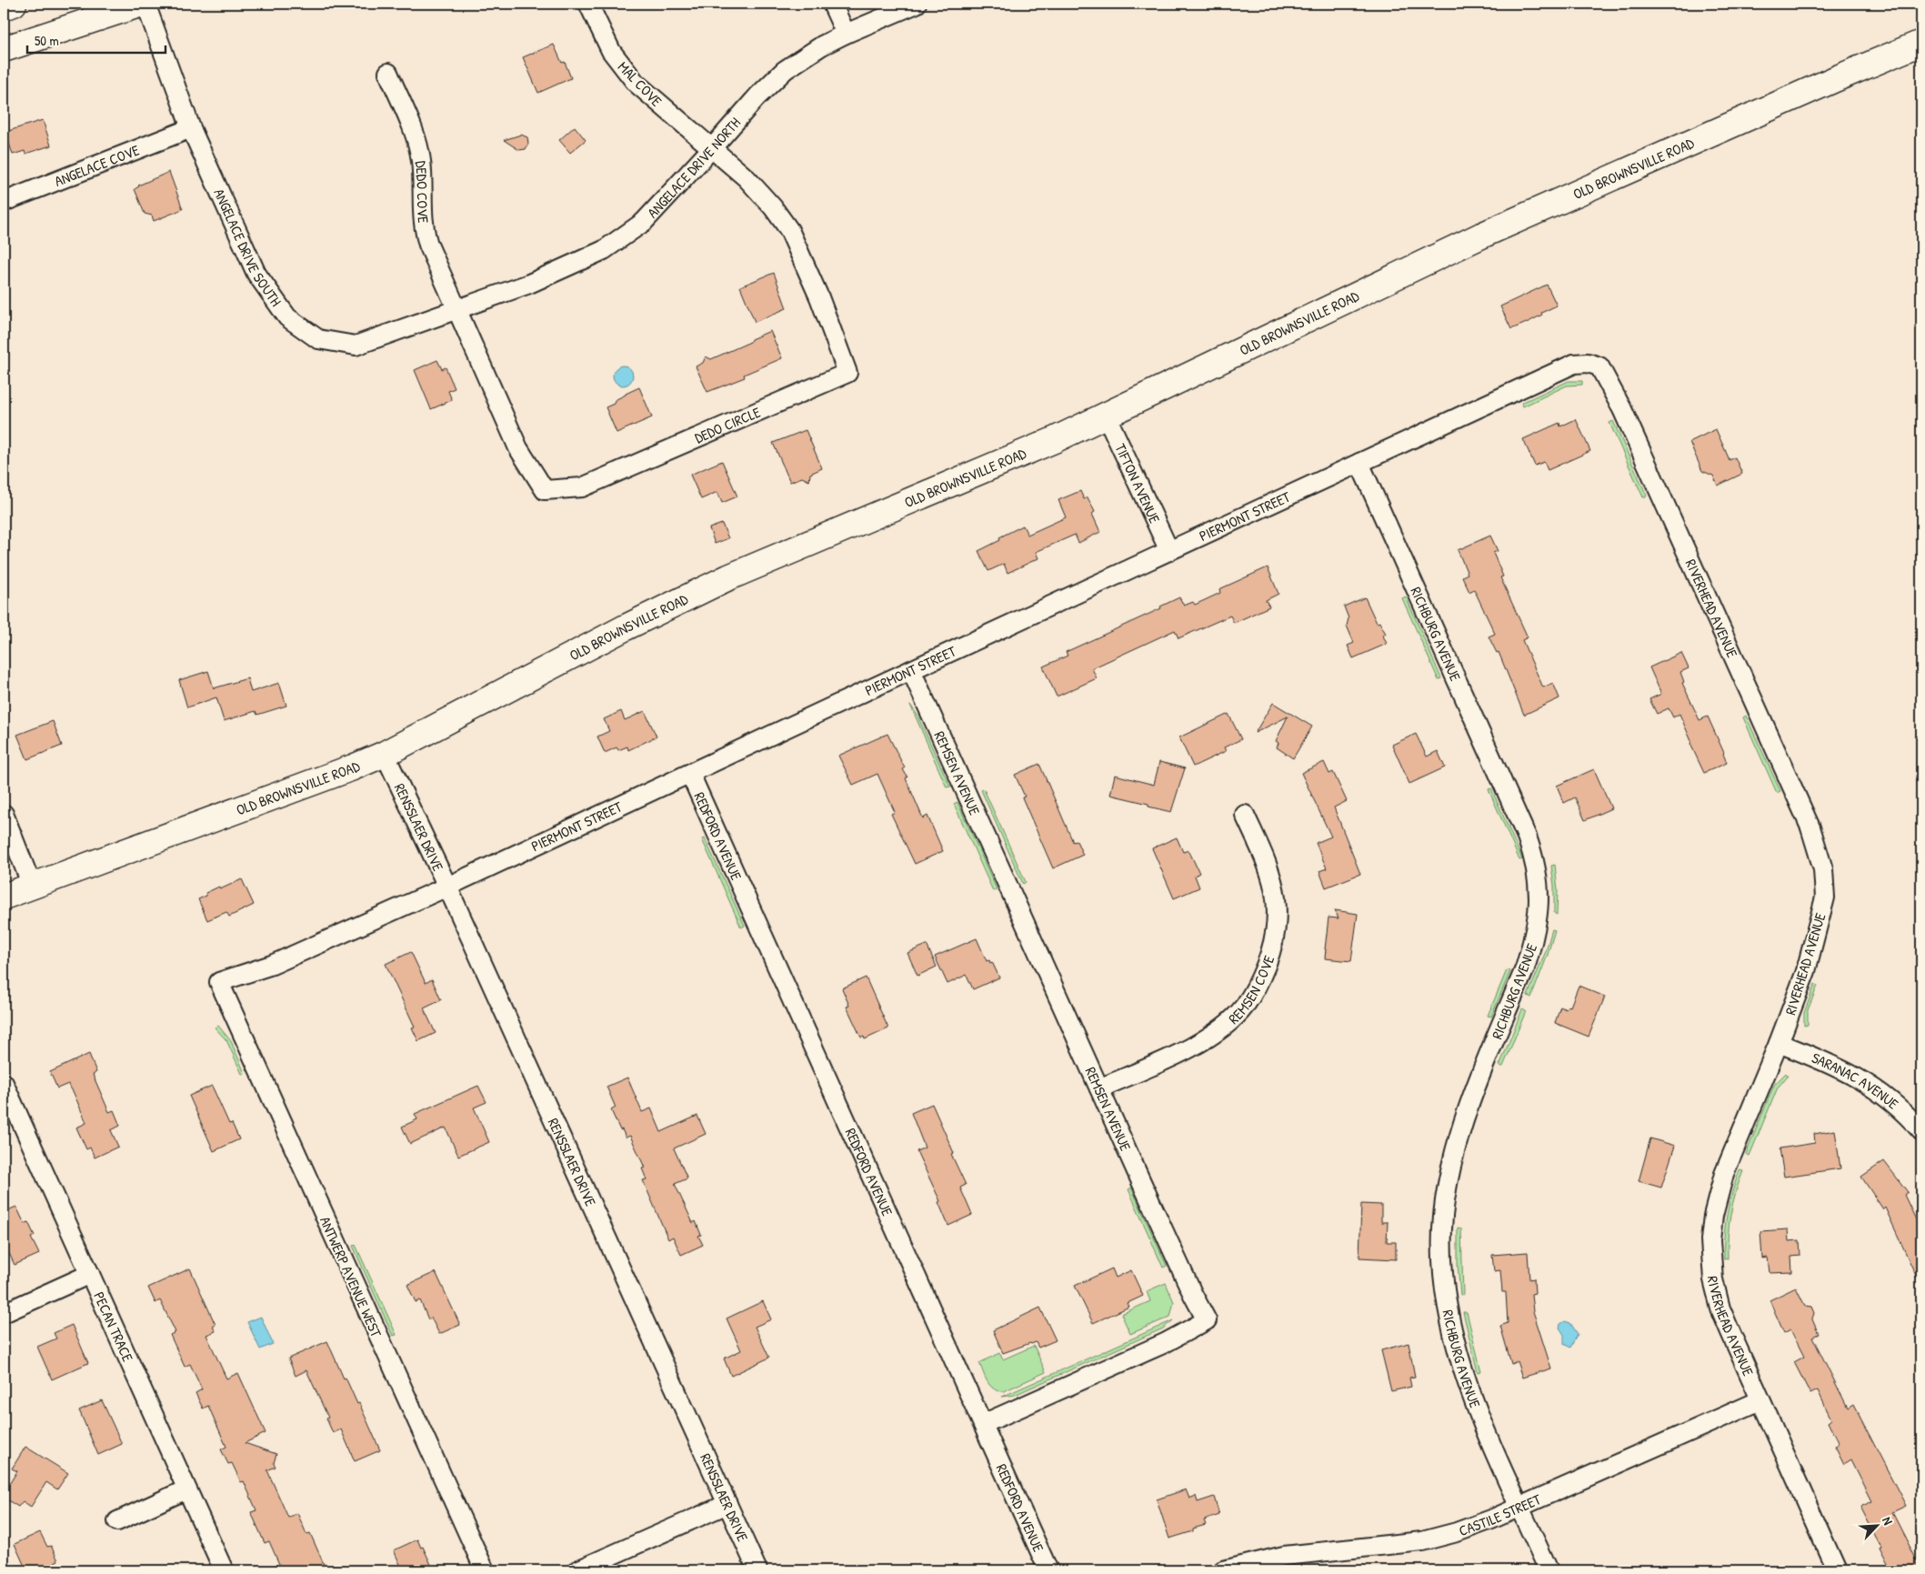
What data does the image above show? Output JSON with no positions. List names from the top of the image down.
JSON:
{
  "streets": {
    "street": [
      "MAL COVE",
      "ANGELACE COVE",
      "ANGELACE DRIVE NORTH",
      "OLD BROWNSVILLE ROAD",
      "DEDO COVE",
      "ANGELACE DRIVE SOUTH",
      "DEDO CIRCLE",
      "TIFTON AVENUE",
      "PIERMONT STREET",
      "RIVERHEAD AVENUE",
      "RICHBURG AVENUE",
      "REMSEN AVENUE",
      "RENSSLAER DRIVE",
      "REDFORD AVENUE",
      "REMSEN COVE",
      "SARANAC AVENUE",
      "ANTWERP AVENUE WEST",
      "PECAN TRACE",
      "CASTILE STREET"
    ]
  },
  "crossings": [
    ["MAL COVE", "ANGELACE DRIVE NORTH"],
    ["MAL COVE", "DEDO CIRCLE"],
    ["ANGELACE COVE", "ANGELACE DRIVE SOUTH"],
    ["ANGELACE DRIVE NORTH", "DEDO COVE"],
    ["ANGELACE DRIVE NORTH", "ANGELACE DRIVE SOUTH"],
    ["ANGELACE DRIVE NORTH", "DEDO CIRCLE"],
    ["OLD BROWNSVILLE ROAD", "TIFTON AVENUE"],
    ["OLD BROWNSVILLE ROAD", "RENSSLAER DRIVE"],
    ["DEDO COVE", "ANGELACE DRIVE SOUTH"],
    ["DEDO COVE", "DEDO CIRCLE"],
    ["ANGELACE DRIVE SOUTH", "DEDO CIRCLE"],
    ["TIFTON AVENUE", "PIERMONT STREET"],
    ["PIERMONT STREET", "RIVERHEAD AVENUE"],
    ["PIERMONT STREET", "RICHBURG AVENUE"],
    ["PIERMONT STREET", "REMSEN AVENUE"],
    ["PIERMONT STREET", "RENSSLAER DRIVE"],
    ["PIERMONT STREET", "REDFORD AVENUE"],
    ["PIERMONT STREET", "ANTWERP AVENUE WEST"],
    ["RIVERHEAD AVENUE", "SARANAC AVENUE"],
    ["RIVERHEAD AVENUE", "CASTILE STREET"],
    ["RICHBURG AVENUE", "CASTILE STREET"],
    ["REMSEN AVENUE", "REDFORD AVENUE"],
    ["REMSEN AVENUE", "REMSEN COVE"]
  ],
  "scale_bar": "50 m",
  "north": "top right"
}
